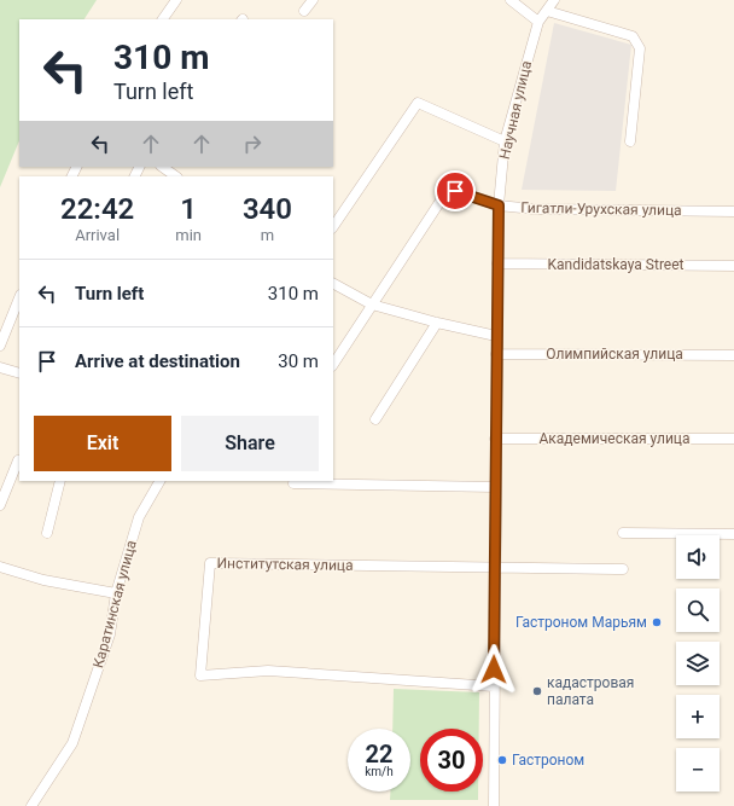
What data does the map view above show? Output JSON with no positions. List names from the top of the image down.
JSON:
{
  "streets": {
    "street": [
      "Научная улица",
      "Гигатли-Урухская улица",
      "Kandidatskaya Street",
      "Олимпийская улица",
      "Академическая улица",
      "Институтская улица",
      "Каратинская улица"
    ]
  },
  "crossings": [
    ["Научная улица", "Гигатли-Урухская улица"],
    ["Научная улица", "Kandidatskaya Street"],
    ["Научная улица", "Олимпийская улица"],
    ["Научная улица", "Академическая улица"],
    ["Научная улица", "Институтская улица"]
  ],
  "places": ["Гастроном Марьям", "кадастровая палата", "Гастроном"],
  "page": {
    "turn": ["310 m", "Turn left"],
    "eta": [
      "22:42",
      "Arrival",
      "1",
      "min",
      "340",
      "m"
    ],
    "list": [
      {
        "name": "Turn left",
        "value": "310 m"
      },
      {
        "name": "Arrive at destination",
        "value": "30 m"
      }
    ],
    "buttons": ["Exit", "Share"],
    "map_buttons": ["+", "−"],
    "speed": "22 km/h",
    "limit": "30"
  }
}
